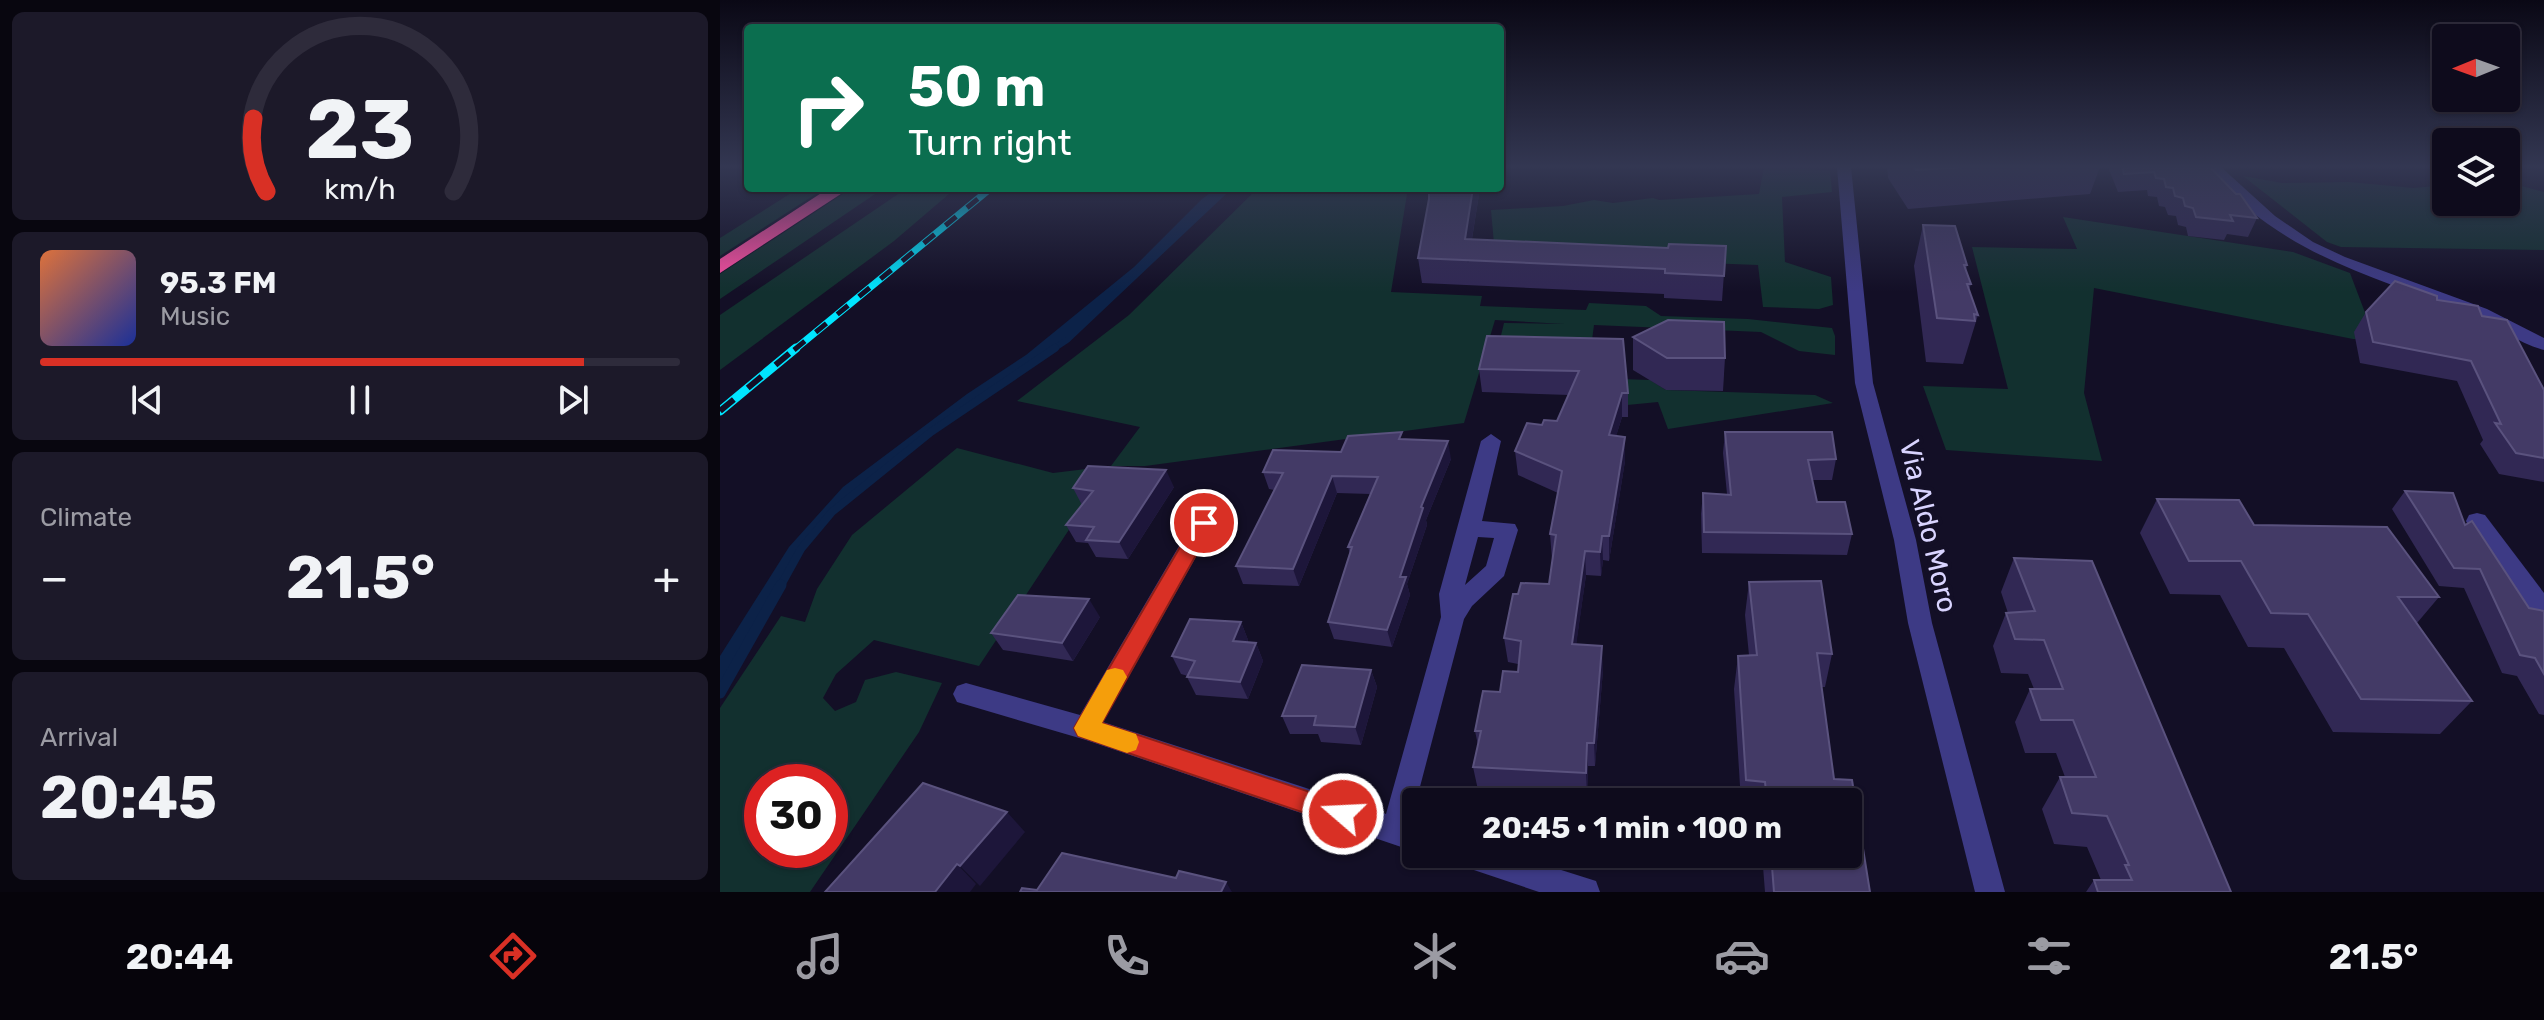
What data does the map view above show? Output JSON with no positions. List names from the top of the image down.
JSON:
{
  "streets": {
    "street": ["Via Aldo Moro"]
  },
  "north": "left",
  "page": {
    "turn": ["50 m", "Turn right"],
    "song": ["95.3 FM", "Music"],
    "tile": [
      "Climate",
      ["Arrival", "20:45"]
    ],
    "heat": ["−", "21.5°", "+"],
    "limit": "30",
    "trip": "20:45 · 1 min · 100 m",
    "tabs": ["20:44", "21.5°"],
    "gauge": ["23", "km/h"]
  }
}
